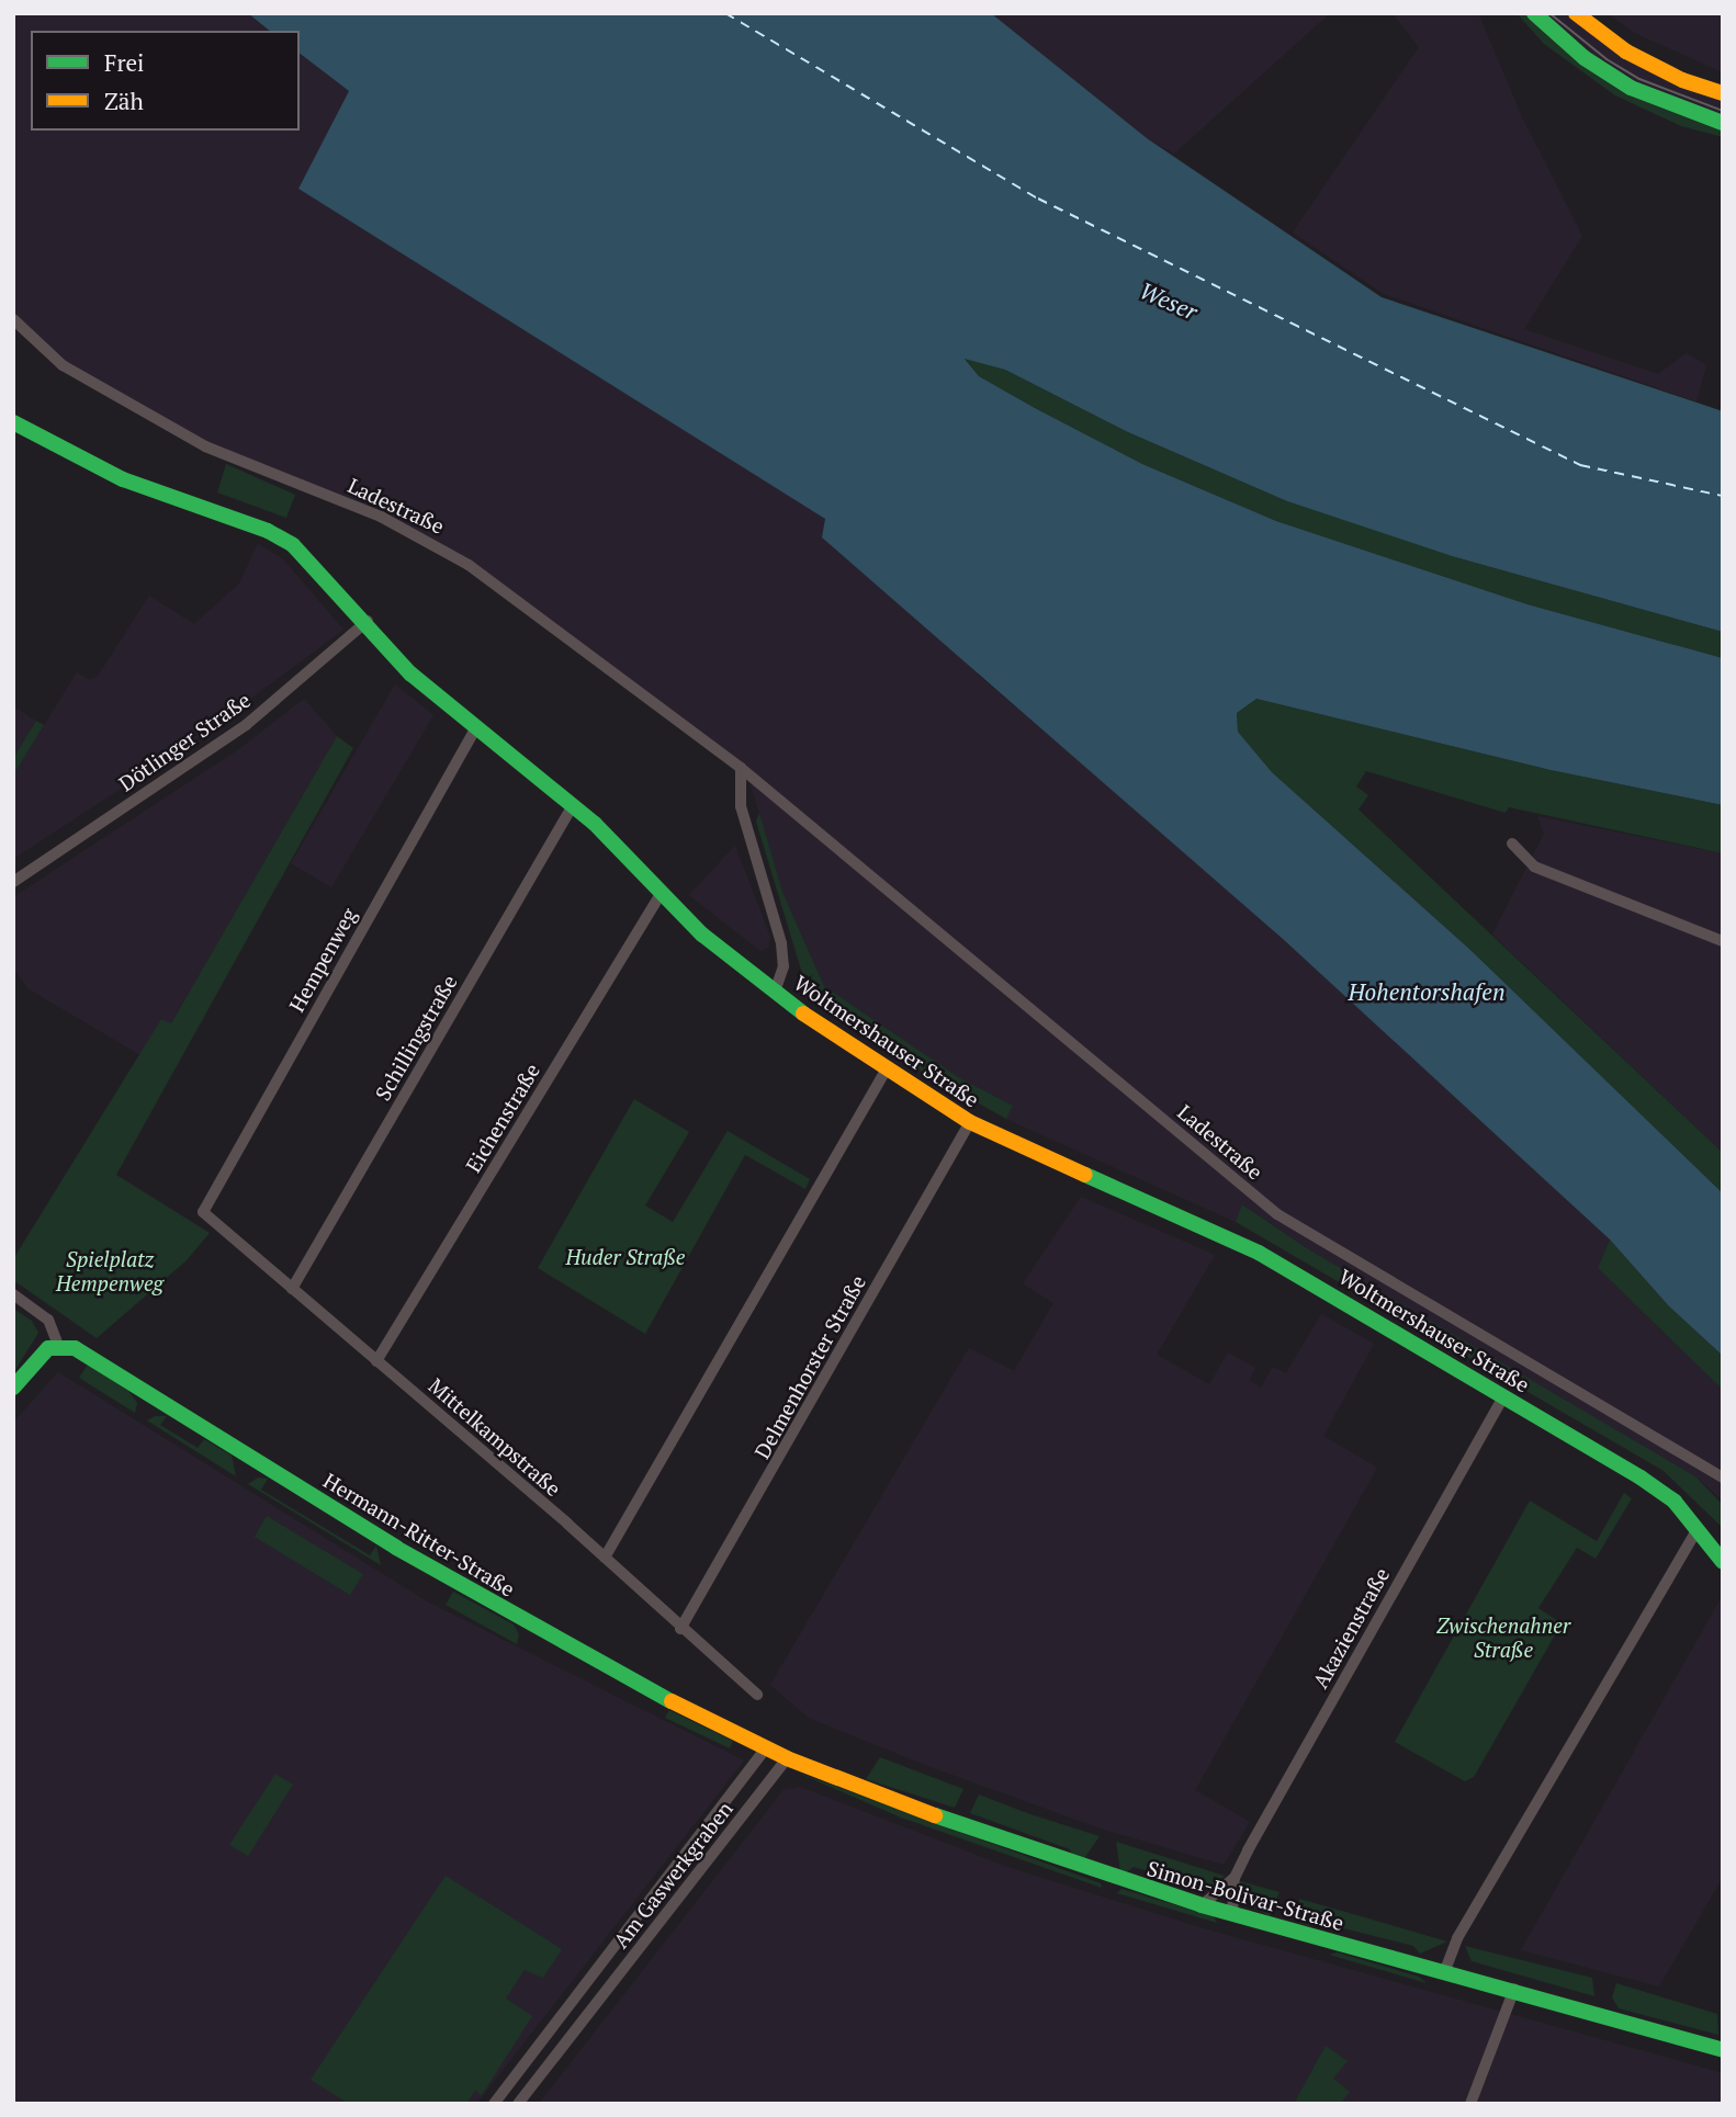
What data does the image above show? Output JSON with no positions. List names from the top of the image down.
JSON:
{
  "streets": {
    "street": [
      "Ladestraße",
      "Dötlinger Straße",
      "Hempenweg",
      "Schillingstraße",
      "Woltmershauser Straße",
      "Eichenstraße",
      "Delmenhorster Straße",
      "Mittelkampstraße",
      "Hermann-Ritter-Straße",
      "Akazienstraße",
      "Am Gaswerkgraben",
      "Simon-Bolivar-Straße"
    ]
  },
  "crossings": [
    ["Dötlinger Straße", "Woltmershauser Straße"],
    ["Hempenweg", "Woltmershauser Straße"],
    ["Hempenweg", "Mittelkampstraße"],
    ["Schillingstraße", "Woltmershauser Straße"],
    ["Schillingstraße", "Mittelkampstraße"],
    ["Woltmershauser Straße", "Eichenstraße"],
    ["Woltmershauser Straße", "Delmenhorster Straße"],
    ["Woltmershauser Straße", "Akazienstraße"],
    ["Eichenstraße", "Mittelkampstraße"],
    ["Delmenhorster Straße", "Mittelkampstraße"],
    ["Hermann-Ritter-Straße", "Am Gaswerkgraben"],
    ["Hermann-Ritter-Straße", "Simon-Bolivar-Straße"],
    ["Akazienstraße", "Simon-Bolivar-Straße"],
    ["Am Gaswerkgraben", "Simon-Bolivar-Straße"]
  ],
  "water": ["Weser", "Hohentorshafen"],
  "parks": ["Huder Straße", "Spielplatz Hempenweg", "Zwischenahner Straße"],
  "legend": ["Frei", "Zäh"]
}
